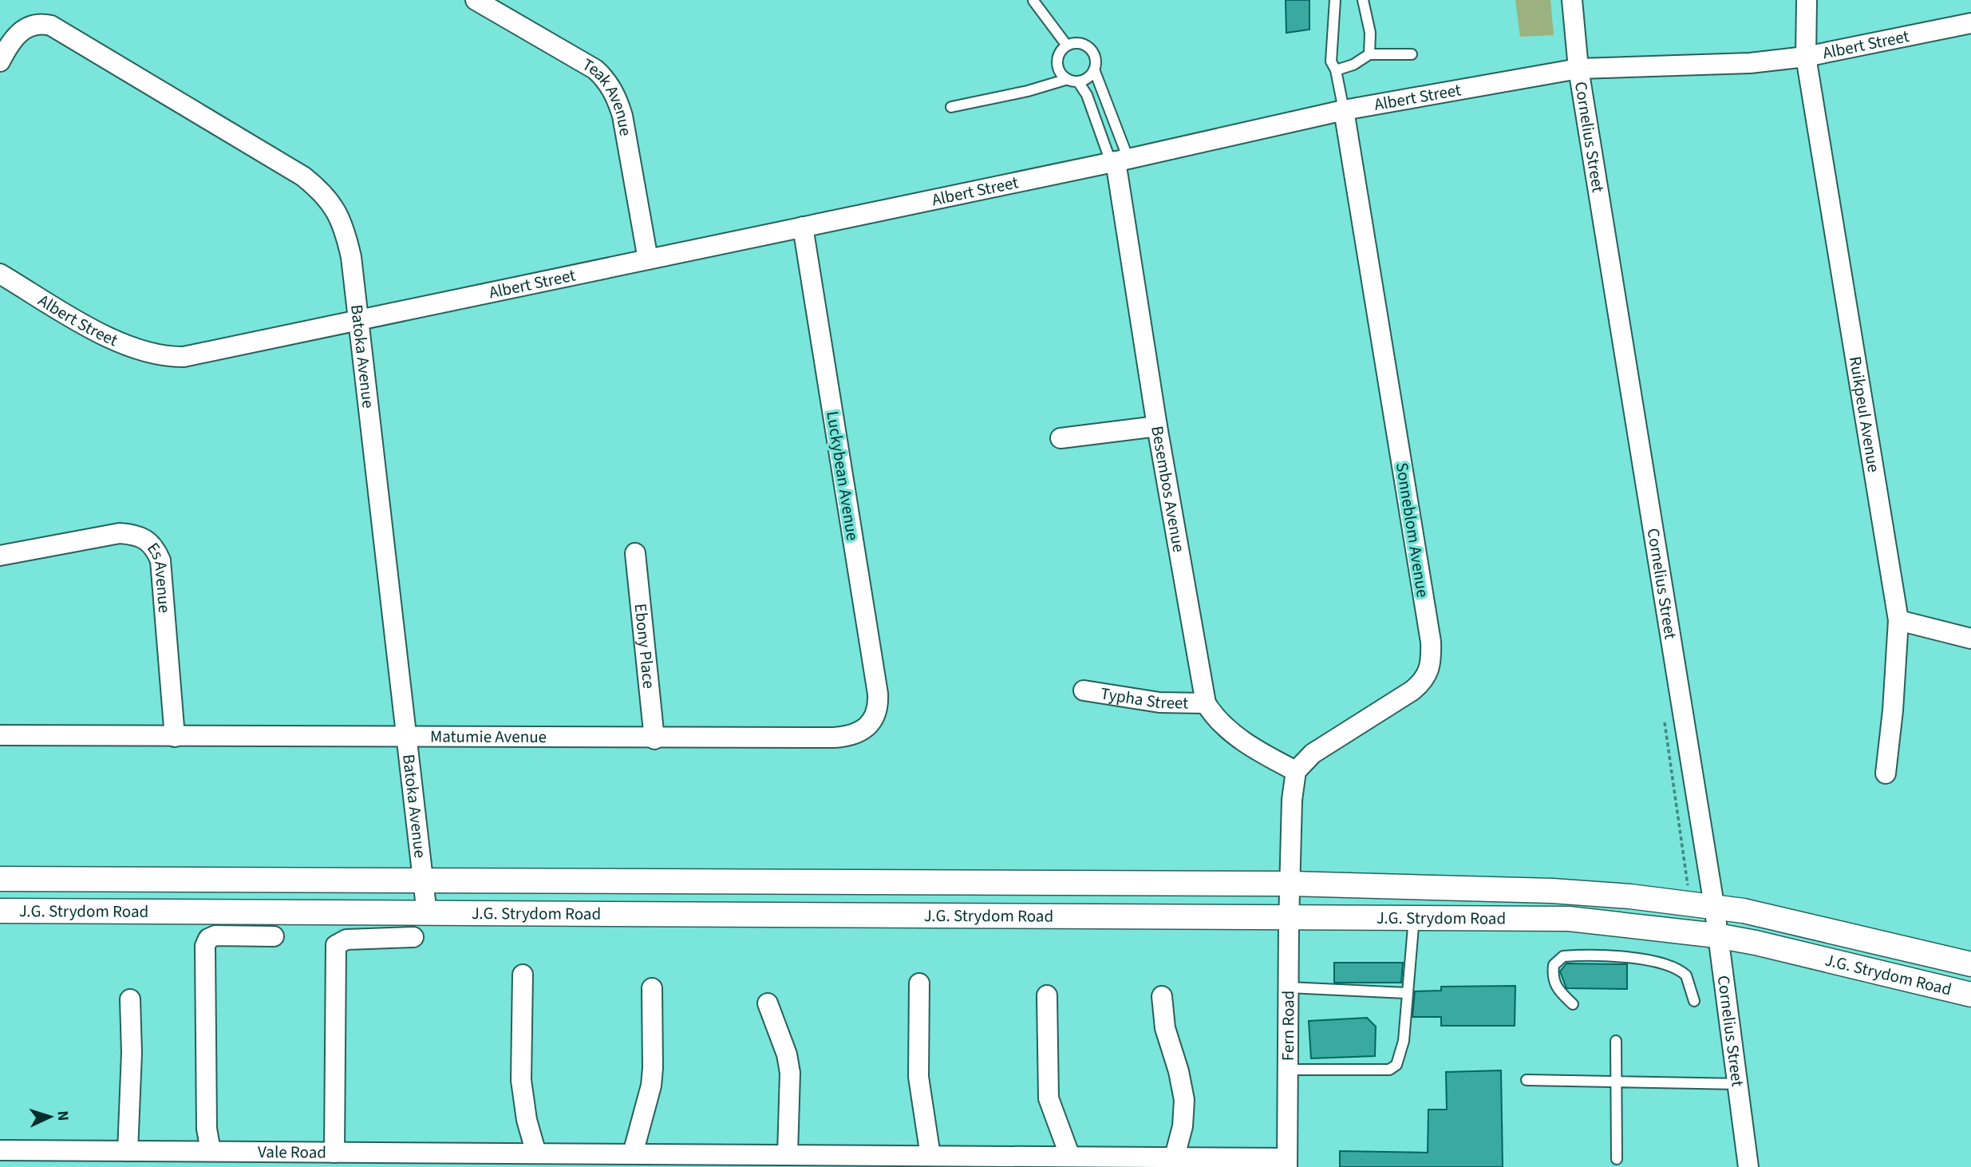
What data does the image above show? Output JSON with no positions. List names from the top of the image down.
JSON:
{
  "streets": {
    "street": [
      "Albert Street",
      "Teak Avenue",
      "Cornelius Street",
      "Batoka Avenue",
      "Ruikpeul Avenue",
      "Luckybean Avenue",
      "Besembos Avenue",
      "Sonneblom Avenue",
      "Es Avenue",
      "Ebony Place",
      "Typha Street",
      "Matumie Avenue",
      "J.G. Strydom Road",
      "Fern Road",
      "Vale Road"
    ]
  },
  "crossings": [
    ["Albert Street", "Teak Avenue"],
    ["Albert Street", "Cornelius Street"],
    ["Albert Street", "Batoka Avenue"],
    ["Albert Street", "Ruikpeul Avenue"],
    ["Albert Street", "Luckybean Avenue"],
    ["Albert Street", "Besembos Avenue"],
    ["Albert Street", "Sonneblom Avenue"],
    ["Cornelius Street", "J.G. Strydom Road"],
    ["Batoka Avenue", "Matumie Avenue"],
    ["Batoka Avenue", "J.G. Strydom Road"],
    ["Luckybean Avenue", "Matumie Avenue"],
    ["Besembos Avenue", "Typha Street"],
    ["Es Avenue", "Matumie Avenue"],
    ["Ebony Place", "Matumie Avenue"],
    ["J.G. Strydom Road", "Fern Road"],
    ["Fern Road", "Vale Road"]
  ],
  "north": "right"
}
